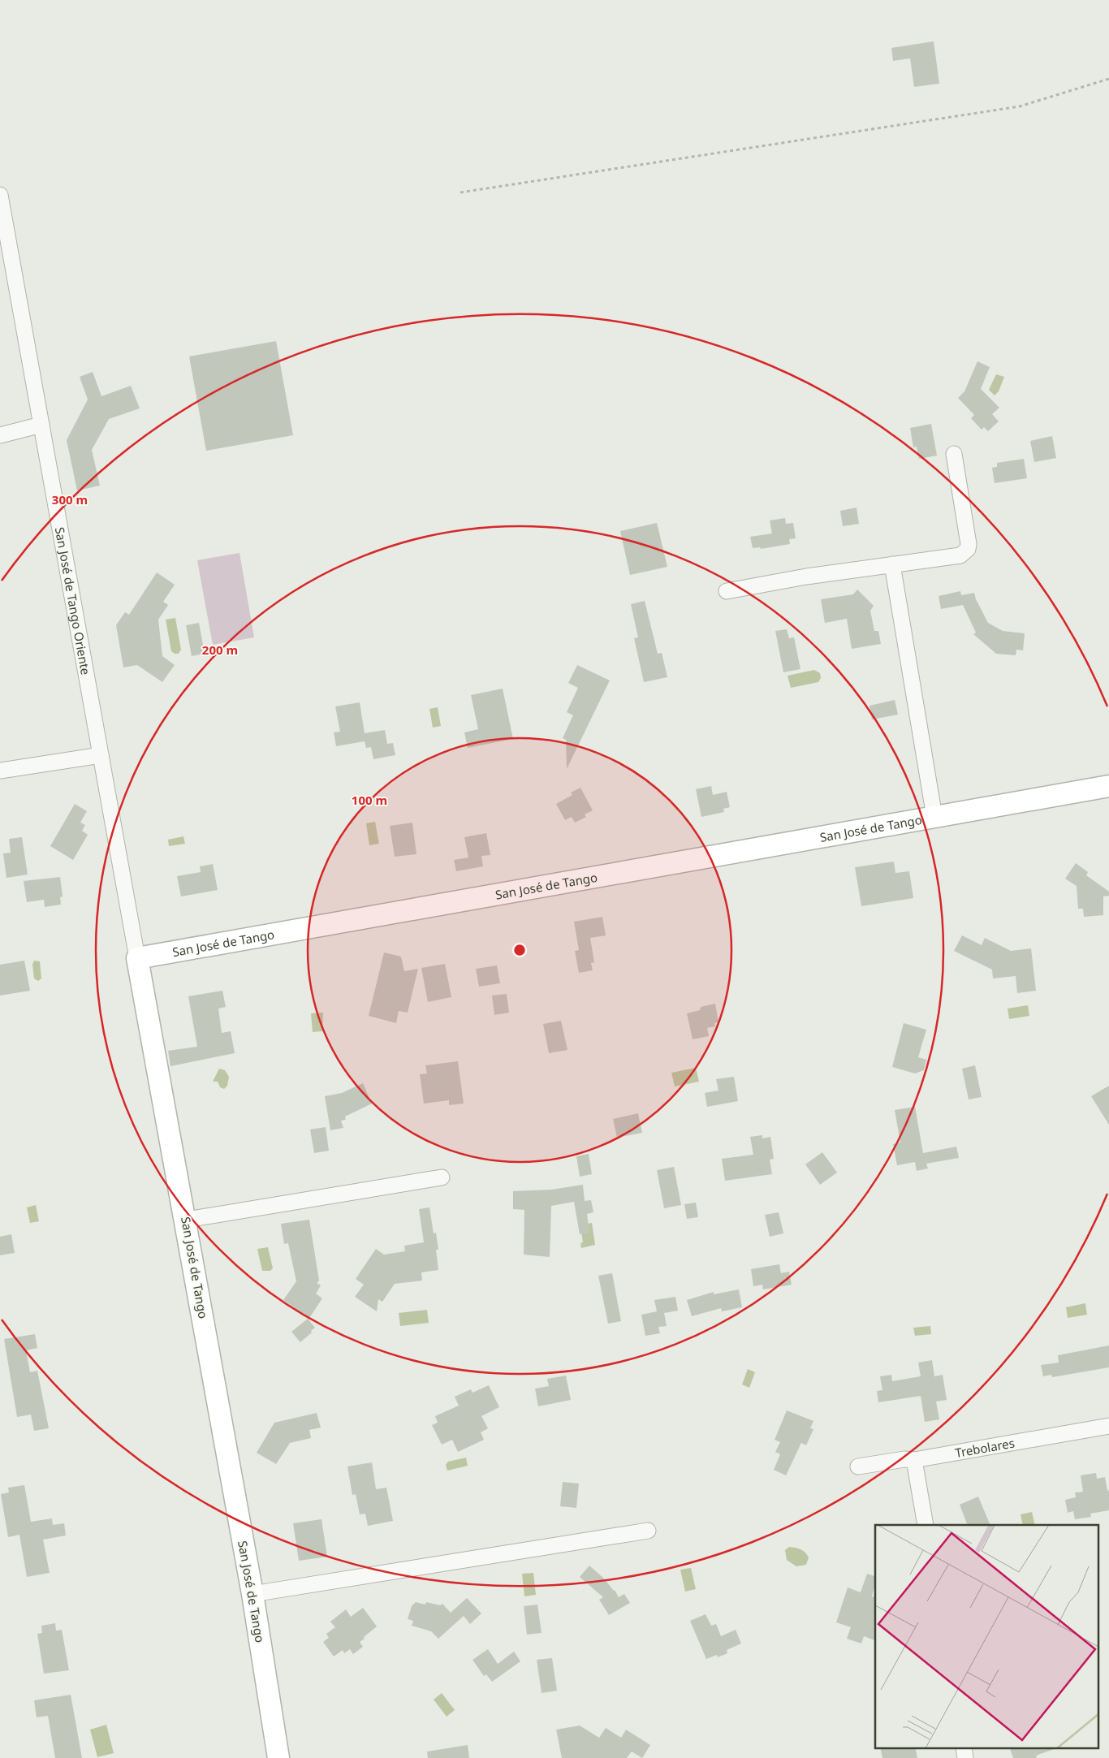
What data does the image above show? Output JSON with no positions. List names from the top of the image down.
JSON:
{
  "streets": {
    "street": ["San José de Tango Oriente", "San José de Tango", "Trebolares"]
  },
  "crossings": [
    ["San José de Tango Oriente", "San José de Tango"]
  ],
  "rings": ["300 m", "200 m", "100 m"]
}
